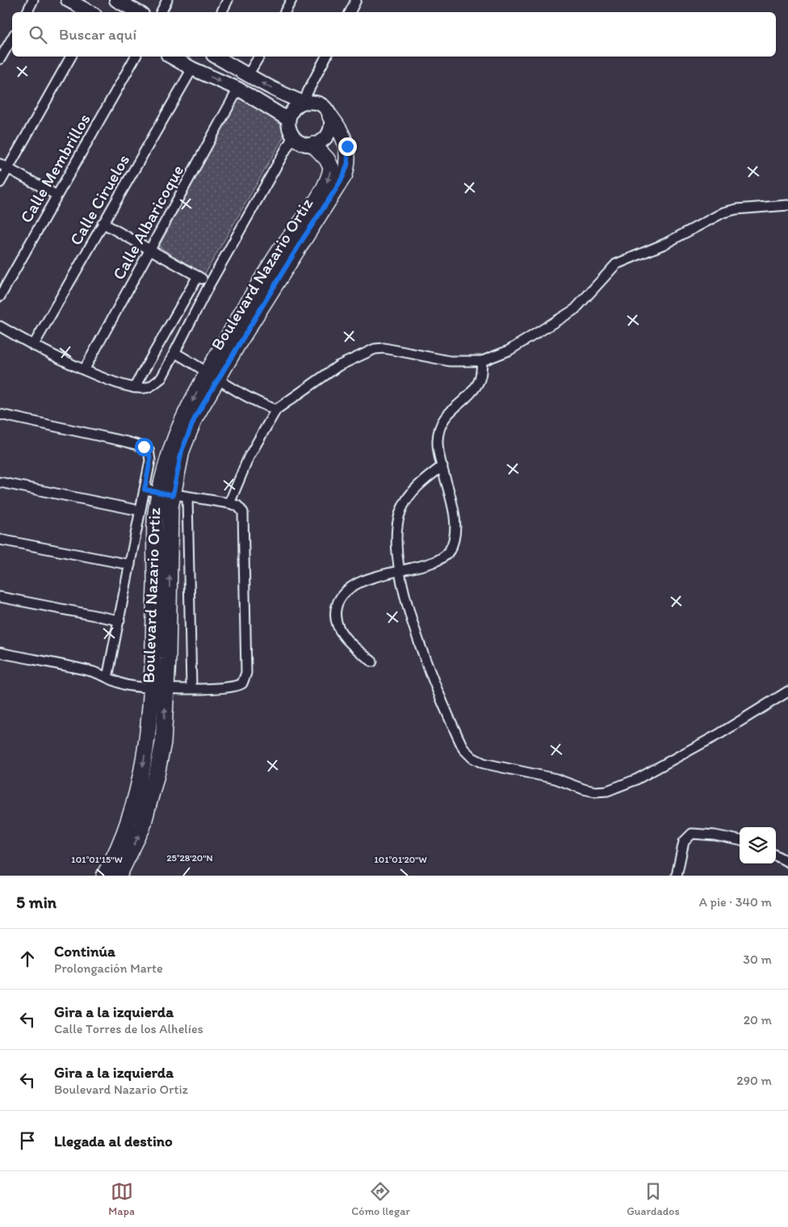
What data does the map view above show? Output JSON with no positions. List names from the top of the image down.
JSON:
{
  "streets": {
    "main road": ["Boulevard Nazario Ortiz"],
    "street": ["Calle Membrillos", "Calle Ciruelos", "Calle Albaricoque"]
  },
  "page": {
    "search": "Buscar aquí",
    "heading": ["5 min", "A pie · 340 m"],
    "list": [
      ["Continúa", "Prolongación Marte", "30 m"],
      ["Gira a la izquierda", "Calle Torres de los Alhelíes", "20 m"],
      ["Gira a la izquierda", "Boulevard Nazario Ortiz", "290 m"],
      "Llegada al destino"
    ],
    "nav": ["Mapa", "Cómo llegar", "Guardados"]
  },
  "coordinates": ["25°28'20\"N", "101°01'15\"W", "101°01'20\"W"]
}
